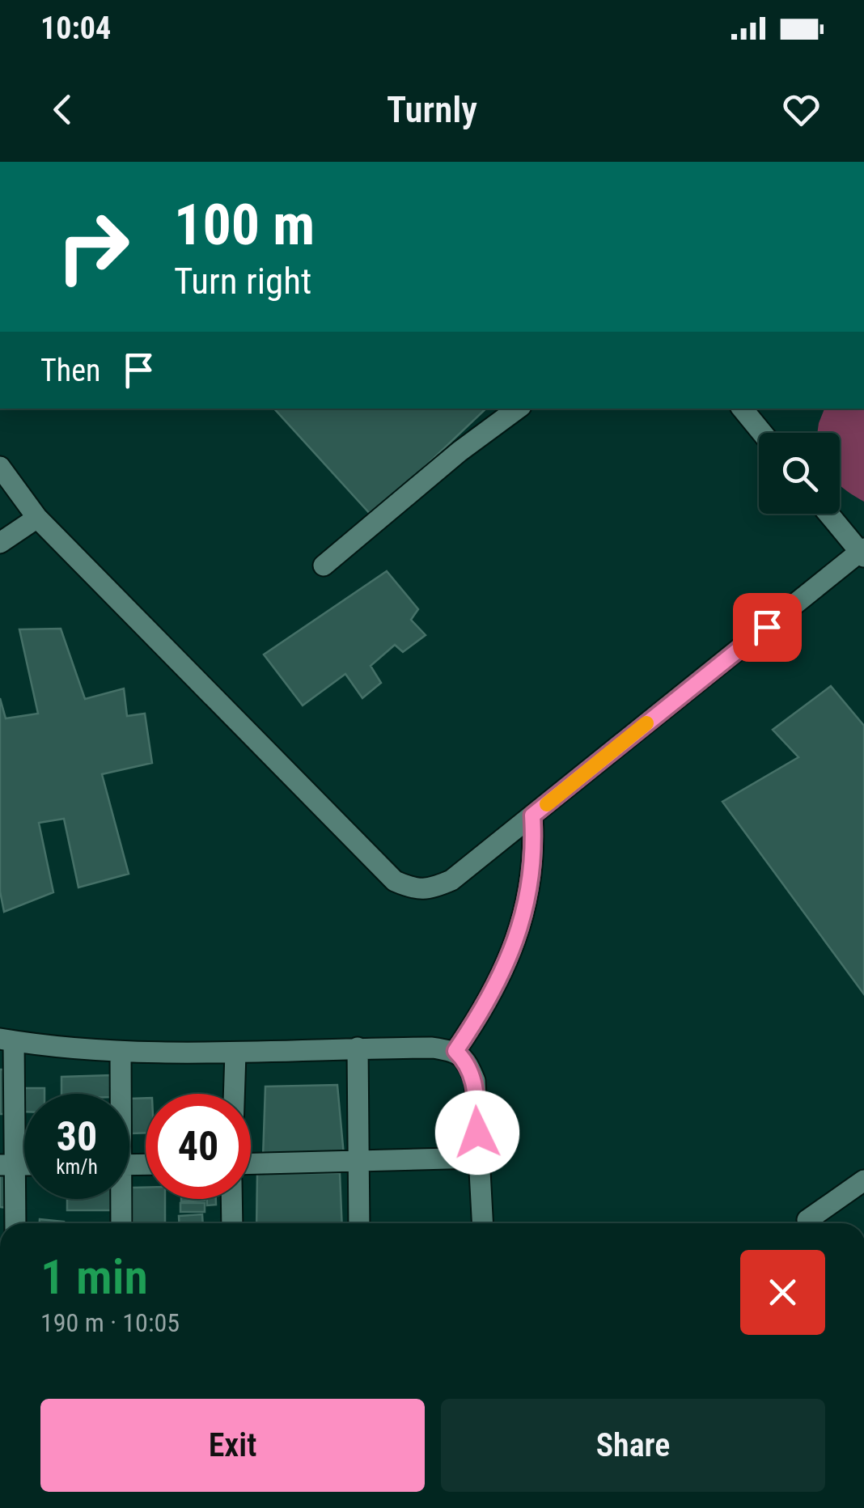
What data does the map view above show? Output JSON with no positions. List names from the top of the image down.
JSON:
{
  "page": {
    "status": "10:04",
    "header": "Turnly",
    "turn": ["100 m", "Turn right"],
    "then": "Then",
    "speed": "30 km/h",
    "limit": "40",
    "heading": ["1 min", "190 m · 10:05"],
    "buttons": ["Exit", "Share"]
  }
}
